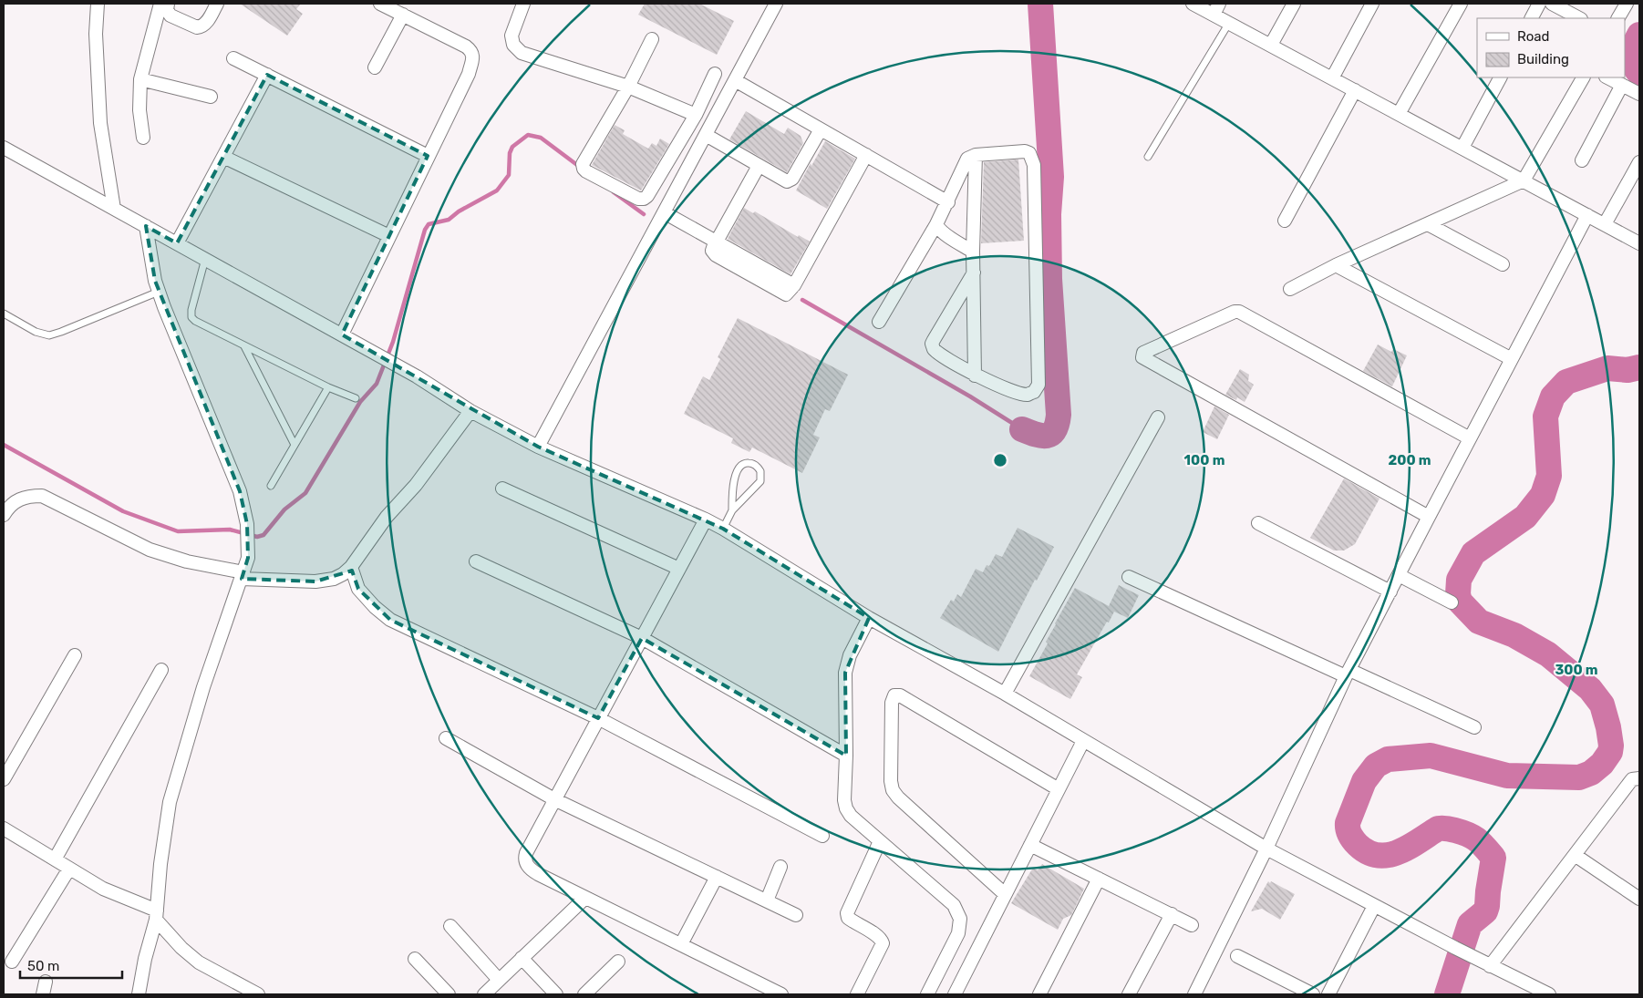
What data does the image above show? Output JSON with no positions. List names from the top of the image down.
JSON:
{
  "legend": ["Road", "Building"],
  "scale_bar": "50 m",
  "rings": ["100 m", "200 m", "300 m"]
}
